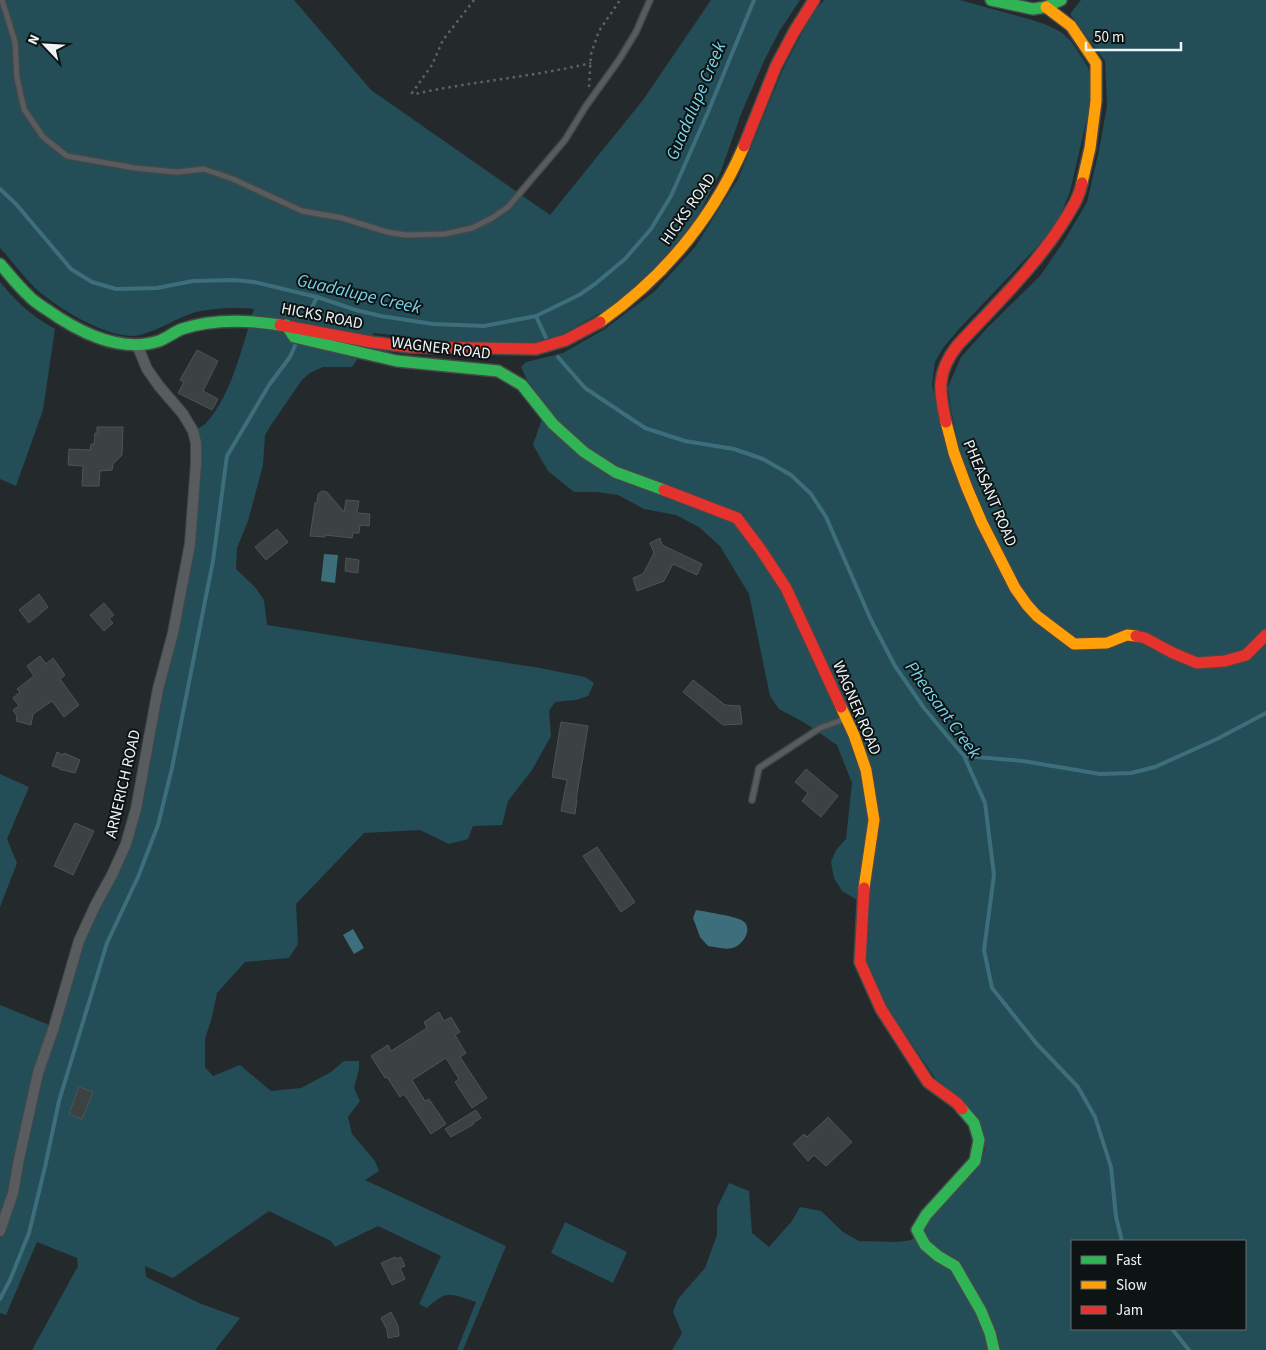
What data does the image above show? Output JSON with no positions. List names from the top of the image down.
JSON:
{
  "streets": {
    "street": [
      "HICKS ROAD",
      "WAGNER ROAD",
      "PHEASANT ROAD",
      "ARNERICH ROAD"
    ]
  },
  "crossings": [
    ["HICKS ROAD", "WAGNER ROAD"],
    ["HICKS ROAD", "ARNERICH ROAD"]
  ],
  "water": ["Guadalupe Creek", "Pheasant Creek"],
  "legend": ["Fast", "Slow", "Jam"],
  "scale_bar": "50 m",
  "north": "top left"
}
